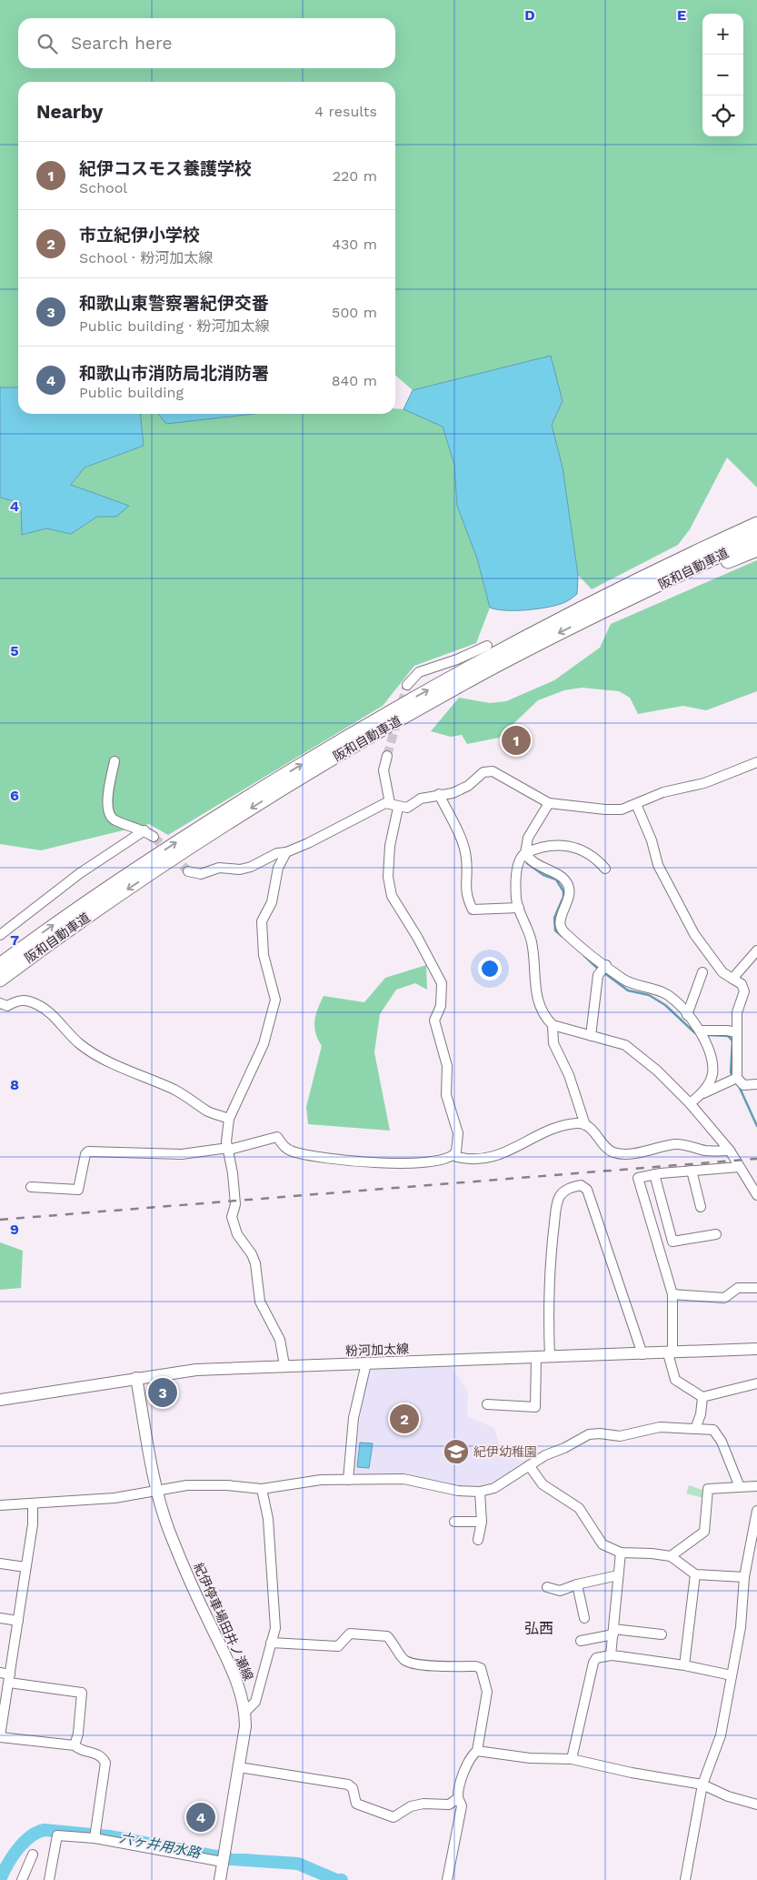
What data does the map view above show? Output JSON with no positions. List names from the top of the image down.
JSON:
{
  "streets": {
    "highway": ["阪和自動車道"],
    "main road": ["粉河加太線", "紀伊停車場田井ノ瀬線"]
  },
  "crossings": [
    ["粉河加太線", "紀伊停車場田井ノ瀬線"]
  ],
  "districts": ["弘西"],
  "water": ["六ヶ井用水路"],
  "places": {
    "school or university": ["紀伊幼稚園"]
  },
  "page": {
    "map_buttons": ["+", "−"],
    "search": "Search here",
    "heading": ["Nearby", "4 results"],
    "list": [
      {
        "mark": "1",
        "name": "紀伊コスモス養護学校",
        "note": "School",
        "value": "220 m"
      },
      {
        "mark": "2",
        "name": "市立紀伊小学校",
        "note": "School · 粉河加太線",
        "value": "430 m"
      },
      {
        "mark": "3",
        "name": "和歌山東警察署紀伊交番",
        "note": "Public building · 粉河加太線",
        "value": "500 m"
      },
      {
        "mark": "4",
        "name": "和歌山市消防局北消防署",
        "note": "Public building",
        "value": "840 m"
      }
    ],
    "pins": [
      "1",
      "3",
      "2",
      "4"
    ]
  },
  "grid": {
    "columns": ["D", "E"],
    "rows": [
      "4",
      "5",
      "6",
      "7",
      "8",
      "9"
    ]
  }
}
